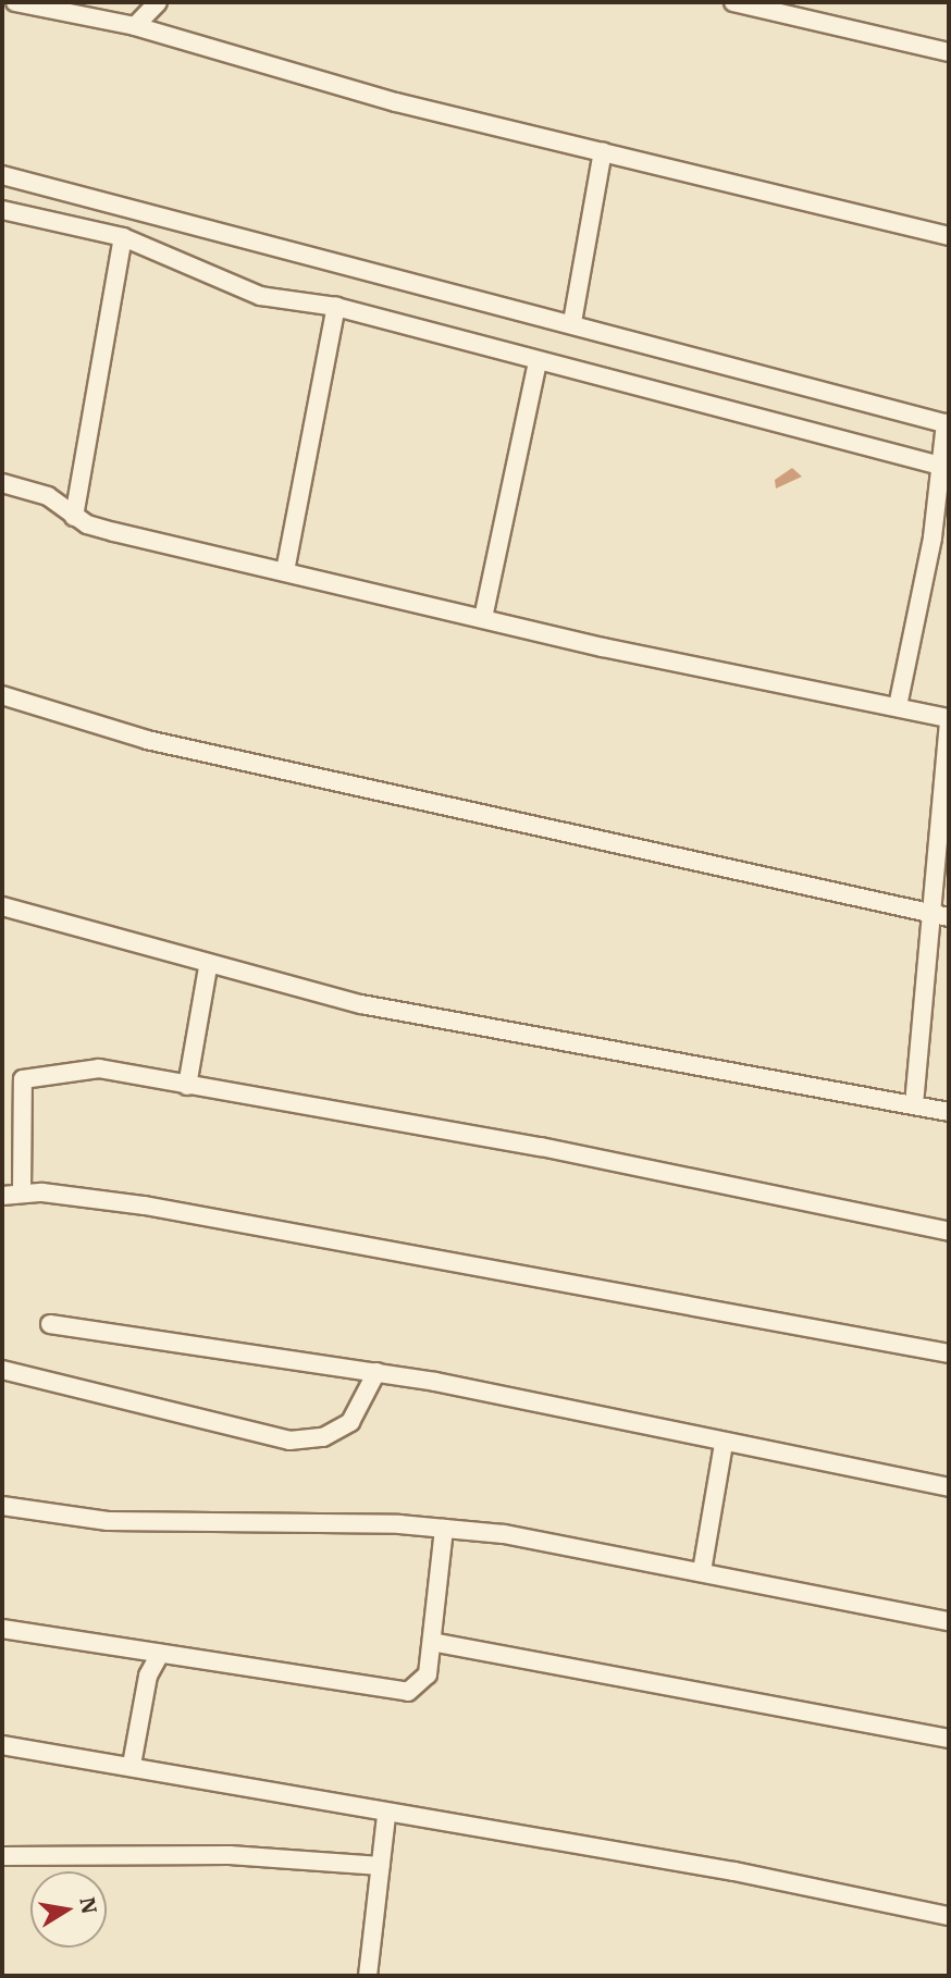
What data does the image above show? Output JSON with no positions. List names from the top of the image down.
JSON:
{
  "north": "right"
}
